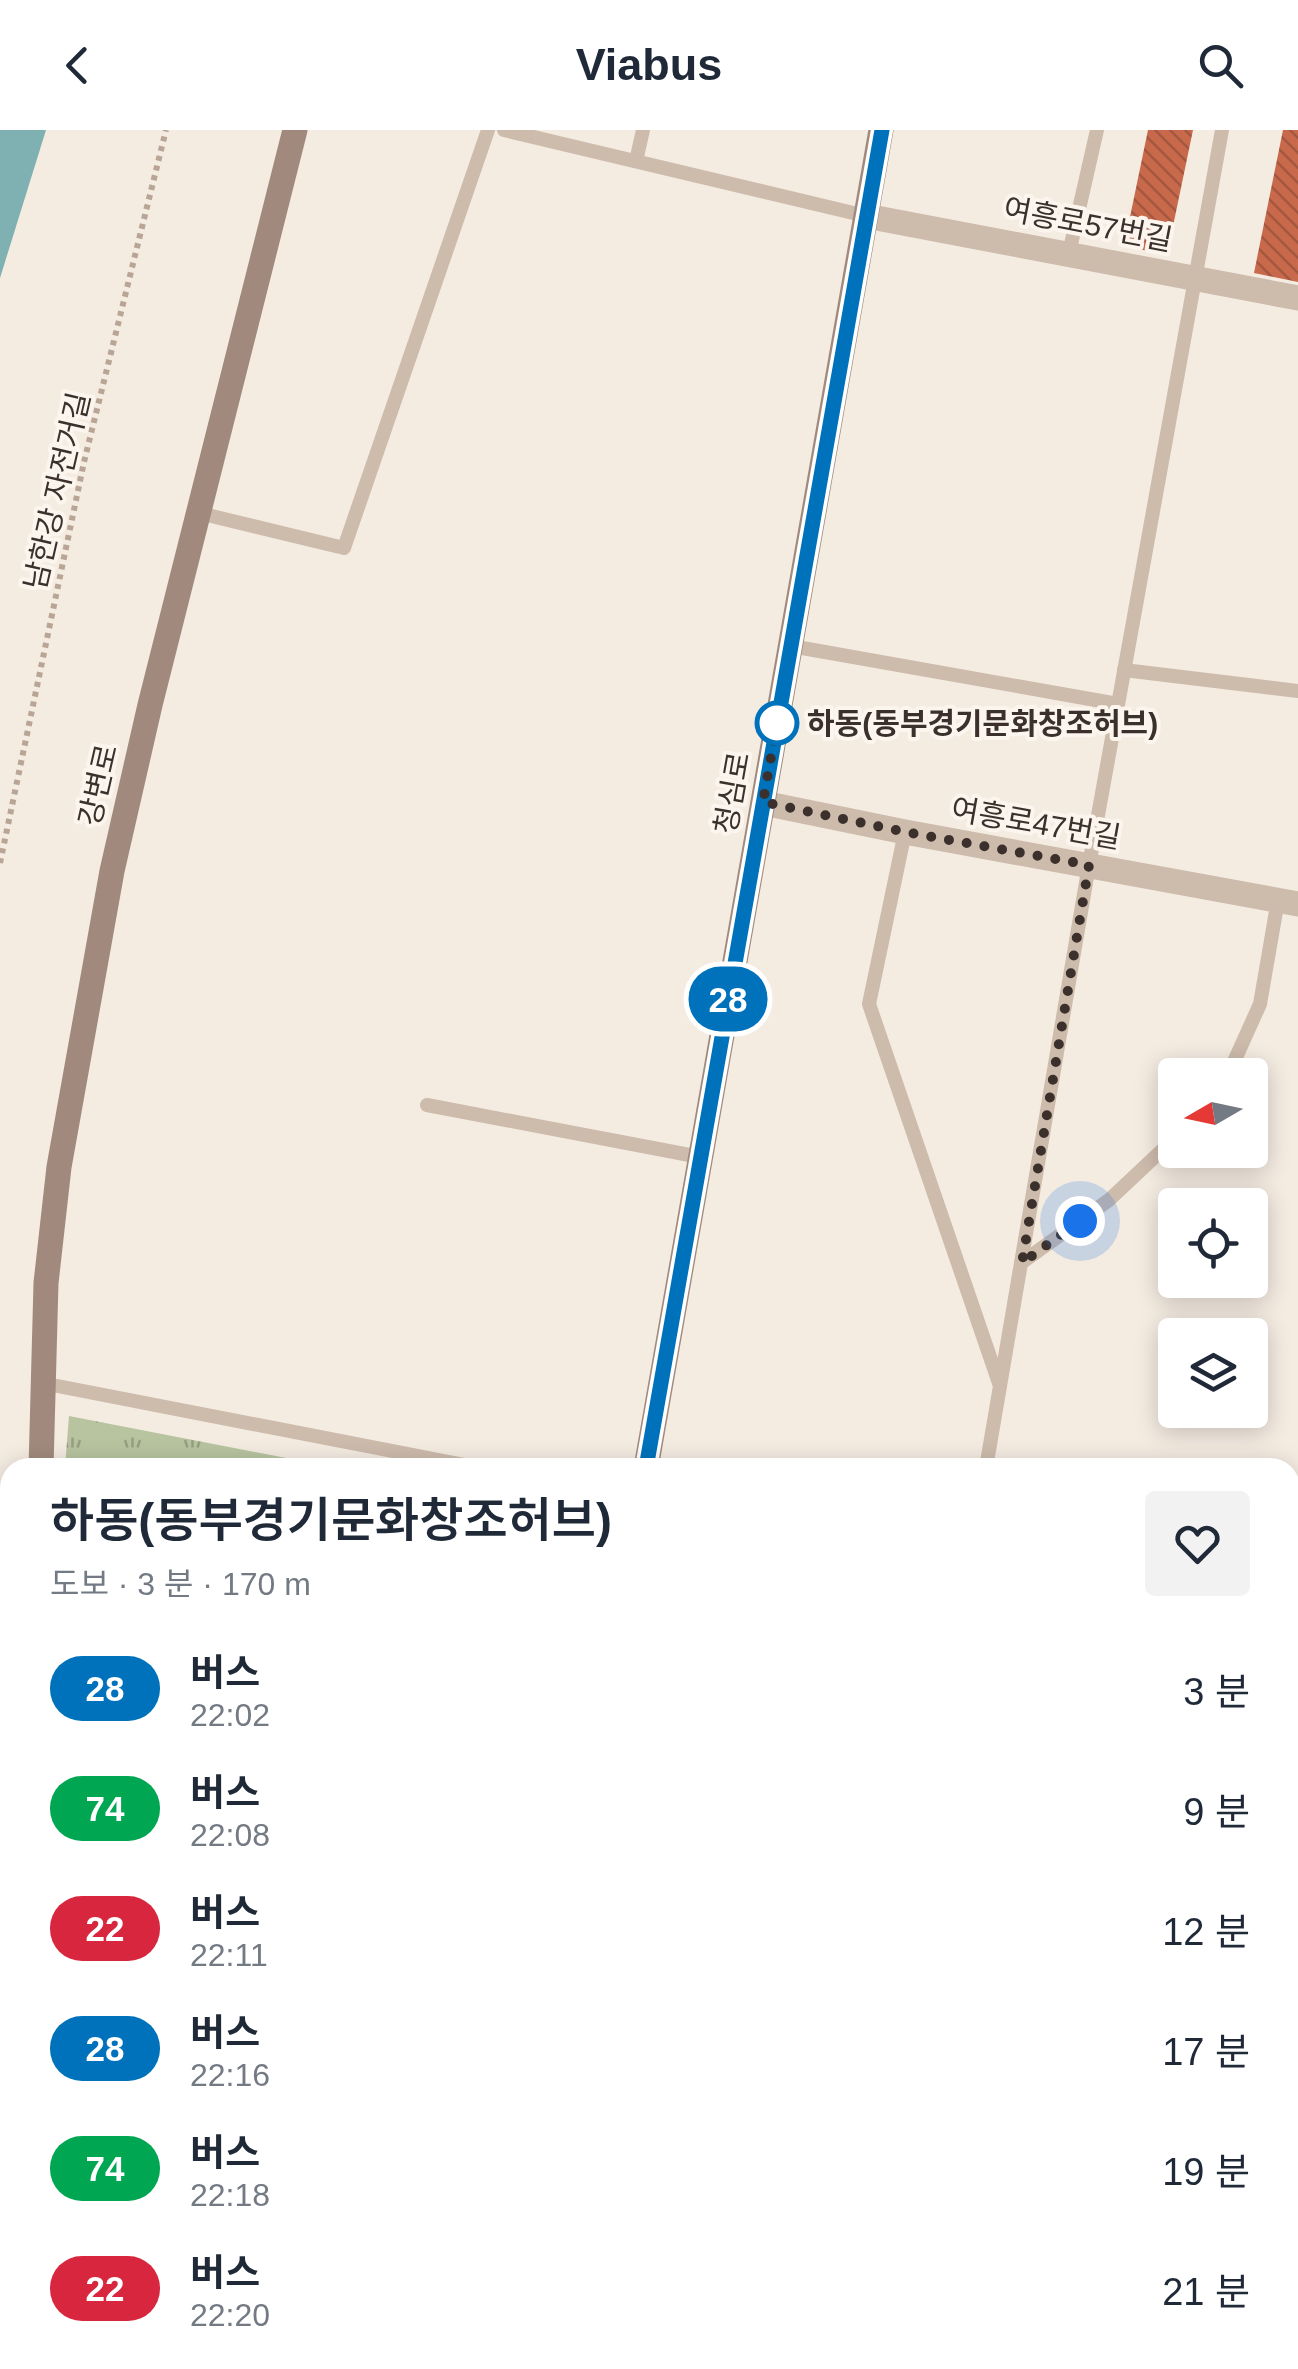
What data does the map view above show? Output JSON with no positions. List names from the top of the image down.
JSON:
{
  "streets": {
    "street": [
      "여흥로57번길",
      "강변로",
      "청심로",
      "여흥로47번길"
    ],
    "path": ["남한강 자전거길"]
  },
  "crossings": [
    ["여흥로57번길", "청심로"],
    ["청심로", "여흥로47번길"]
  ],
  "places": ["하동(동부경기문화창조허브)"],
  "lines": ["bus line 28"],
  "north": "left",
  "page": {
    "header": "Viabus",
    "on_map": "28",
    "heading": ["하동(동부경기문화창조허브)", "도보 · 3 분 · 170 m"],
    "list": [
      {
        "mark": "28",
        "name": "버스",
        "note": "22:02",
        "value": "3 분"
      },
      {
        "mark": "74",
        "name": "버스",
        "note": "22:08",
        "value": "9 분"
      },
      {
        "mark": "22",
        "name": "버스",
        "note": "22:11",
        "value": "12 분"
      },
      {
        "mark": "28",
        "name": "버스",
        "note": "22:16",
        "value": "17 분"
      },
      {
        "mark": "74",
        "name": "버스",
        "note": "22:18",
        "value": "19 분"
      },
      {
        "mark": "22",
        "name": "버스",
        "note": "22:20",
        "value": "21 분"
      }
    ]
  }
}
